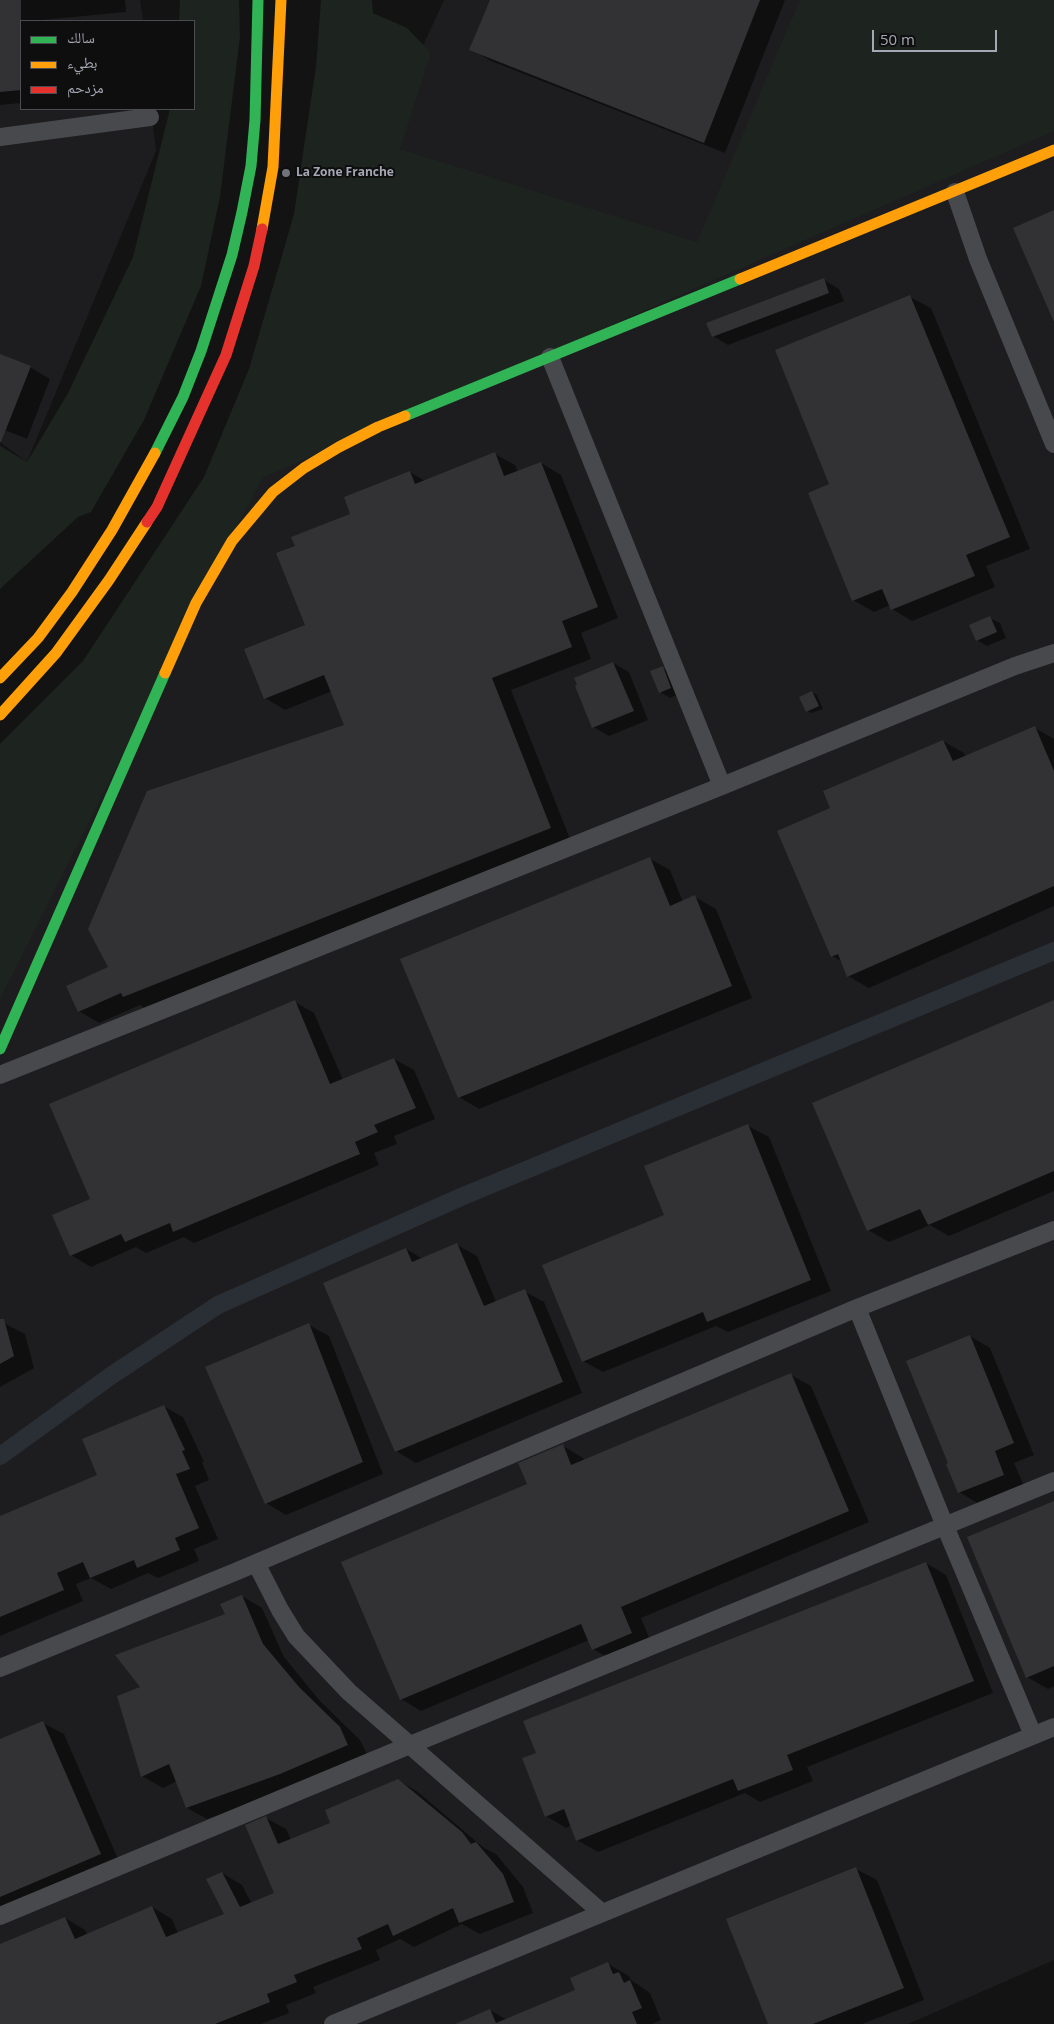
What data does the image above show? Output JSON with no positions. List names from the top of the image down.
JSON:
{
  "places": ["La Zone Franche"],
  "legend": ["سالك", "بطيء", "مزدحم"],
  "scale_bar": "50 m"
}
